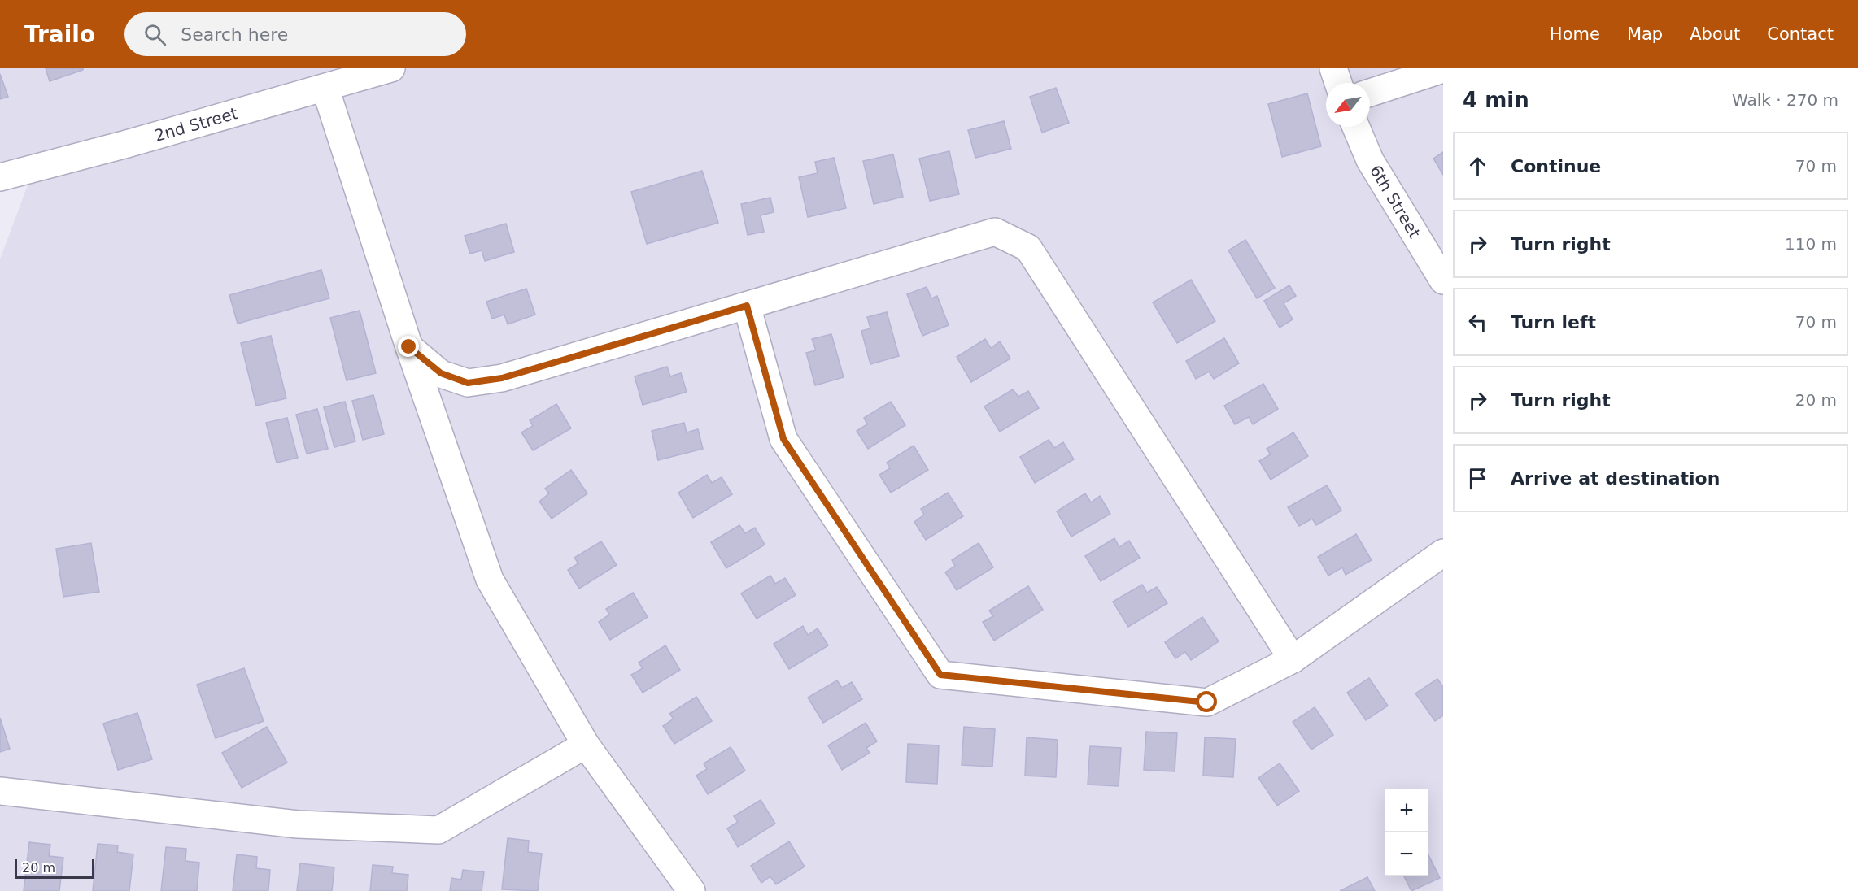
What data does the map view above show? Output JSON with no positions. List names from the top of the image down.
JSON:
{
  "streets": {
    "street": ["2nd Street", "6th Street"]
  },
  "scale_bar": "20 m",
  "north": "bottom left",
  "page": {
    "header": "Trailo",
    "search": "Search here",
    "nav": [
      "Home",
      "Map",
      "About",
      "Contact"
    ],
    "heading": ["4 min", "Walk · 270 m"],
    "list": [
      ["Continue", "70 m"],
      ["Turn right", "110 m"],
      ["Turn left", "70 m"],
      ["Turn right", "20 m"],
      "Arrive at destination"
    ],
    "map_buttons": ["+", "−"],
    "scale": "20 m"
  }
}
